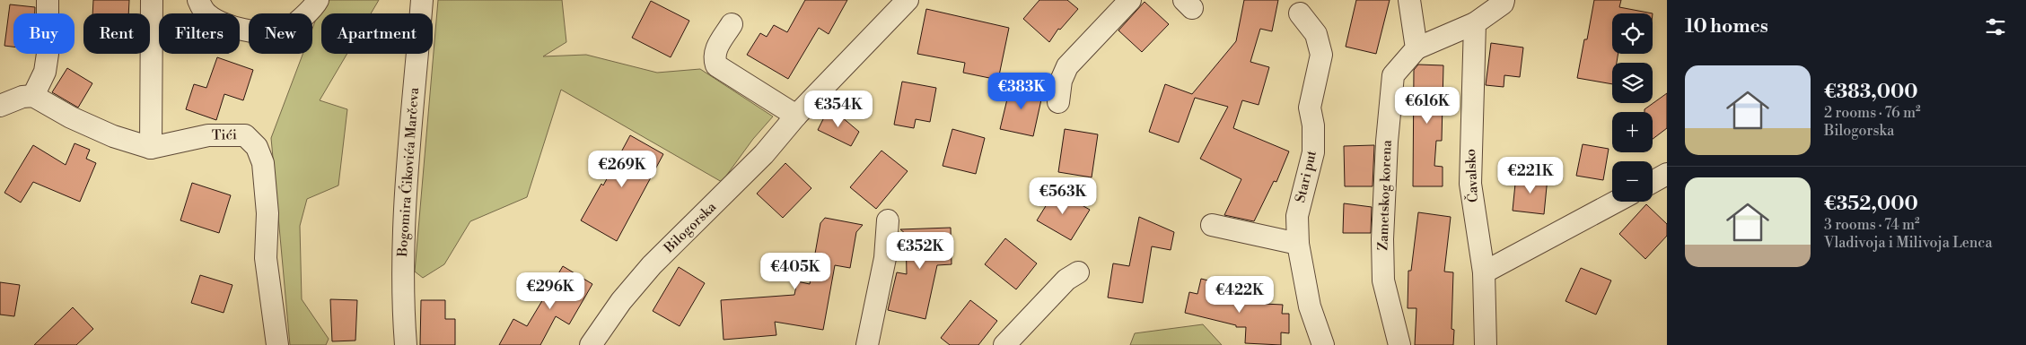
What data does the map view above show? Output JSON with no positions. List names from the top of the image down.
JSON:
{
  "streets": {
    "street": [
      "Tići",
      "Bogomira Ćikovića Marčeva",
      "Čavalsko",
      "Stari put",
      "Zametskog korena",
      "Bilogorska"
    ]
  },
  "page": {
    "heading": "10 homes",
    "map_buttons": ["+", "−"],
    "chip": [
      "Buy",
      "Rent",
      "Filters",
      "New",
      "Apartment"
    ],
    "list": [
      {
        "name": "€383,000",
        "note": "2 rooms · 76 m² · Bilogorska"
      },
      {
        "name": "€352,000",
        "note": "3 rooms · 74 m² · Vladivoja i Milivoja Lenca"
      }
    ],
    "price": [
      "€383K",
      "€616K",
      "€354K",
      "€269K",
      "€221K",
      "€563K",
      "€352K",
      "€405K",
      "€296K",
      "€422K"
    ]
  }
}
